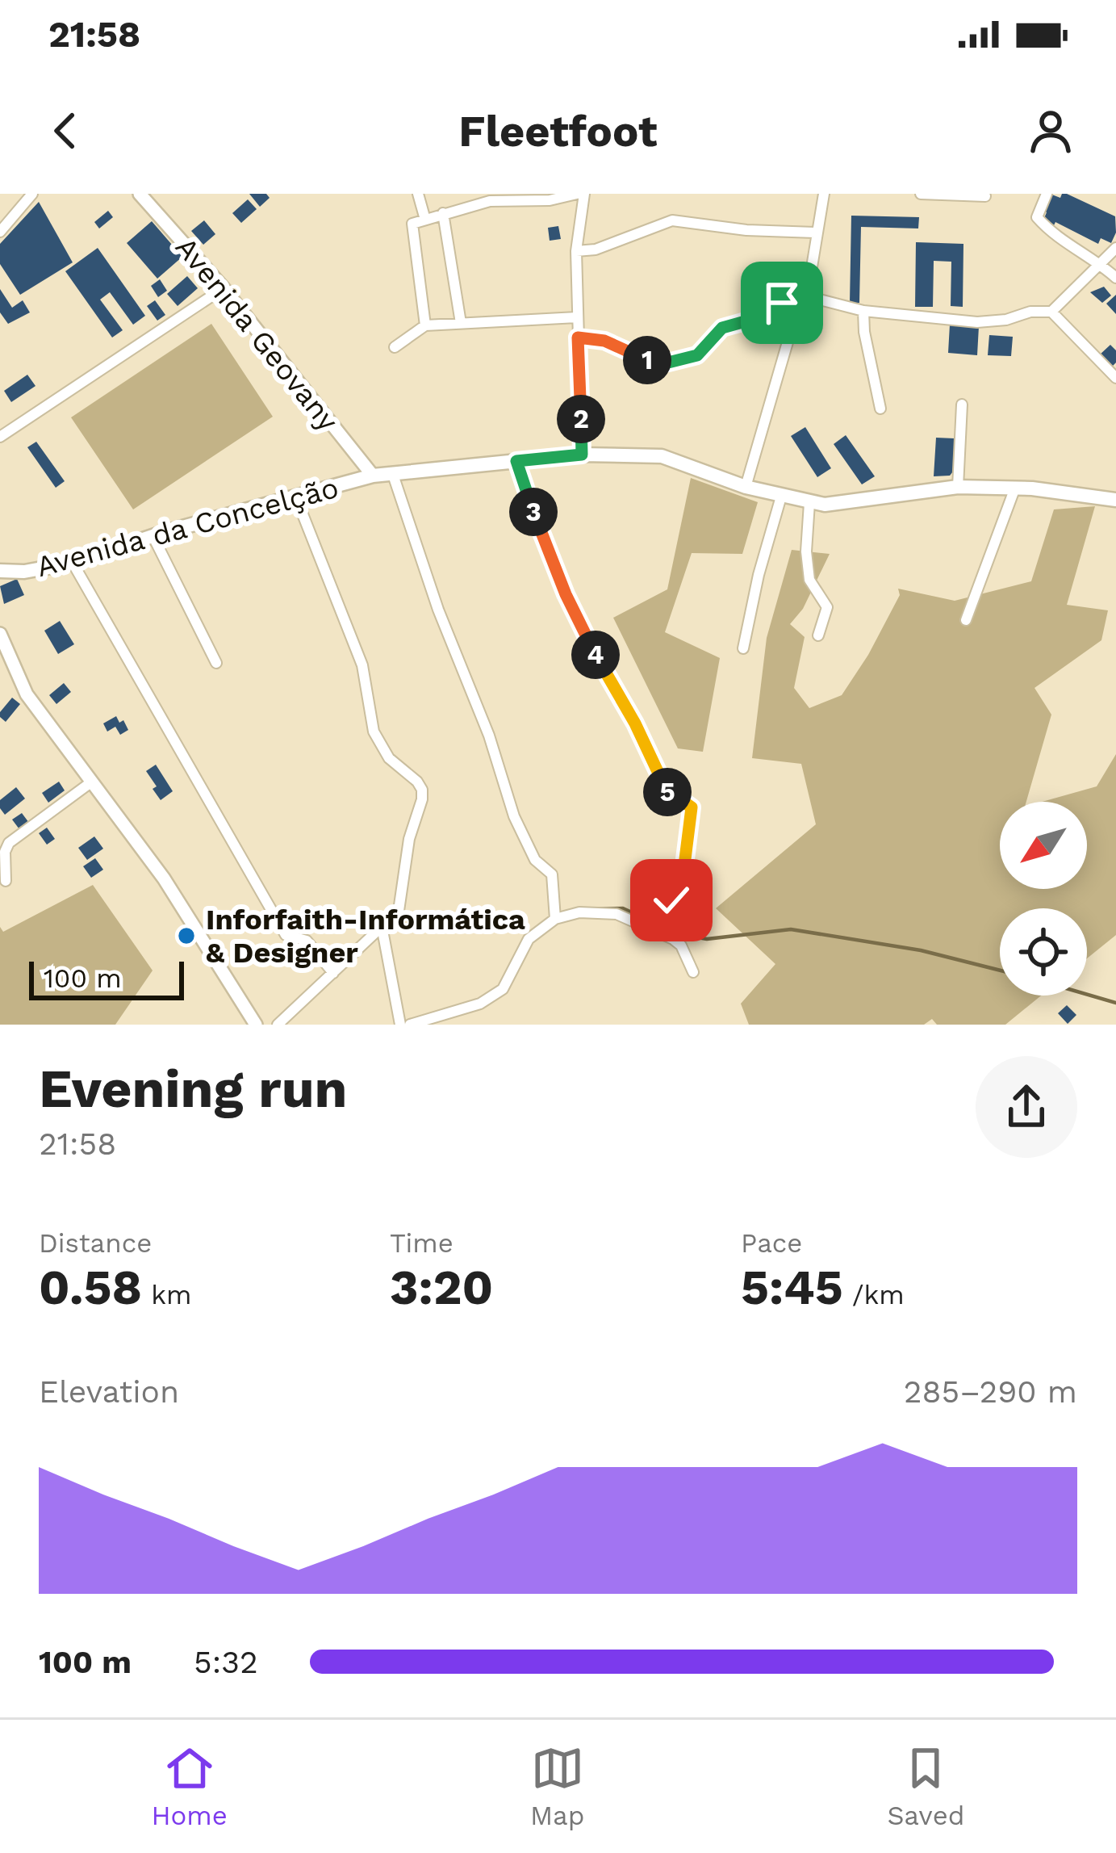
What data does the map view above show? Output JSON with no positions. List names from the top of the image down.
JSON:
{
  "streets": {
    "main road": ["Avenida da Concelção"],
    "street": ["Avenida Geovany"]
  },
  "crossings": [
    ["Avenida Geovany", "Avenida da Concelção"]
  ],
  "places": ["Inforfaith-Informática & Designer"],
  "scale_bar": "100 m",
  "north": "bottom left",
  "page": {
    "status": "21:58",
    "header": "Fleetfoot",
    "pins": [
      "1",
      "2",
      "3",
      "4",
      "5"
    ],
    "scale": "100 m",
    "heading": ["Evening run", "21:58"],
    "stats": [
      ["Distance", "0.58 km"],
      ["Time", "3:20"],
      ["Pace", "5:45 /km"]
    ],
    "chart": ["Elevation", "285–290 m"],
    "list": [
      {
        "name": "100 m",
        "note": "5:32"
      }
    ],
    "tabs": ["Home", "Map", "Saved"]
  }
}
